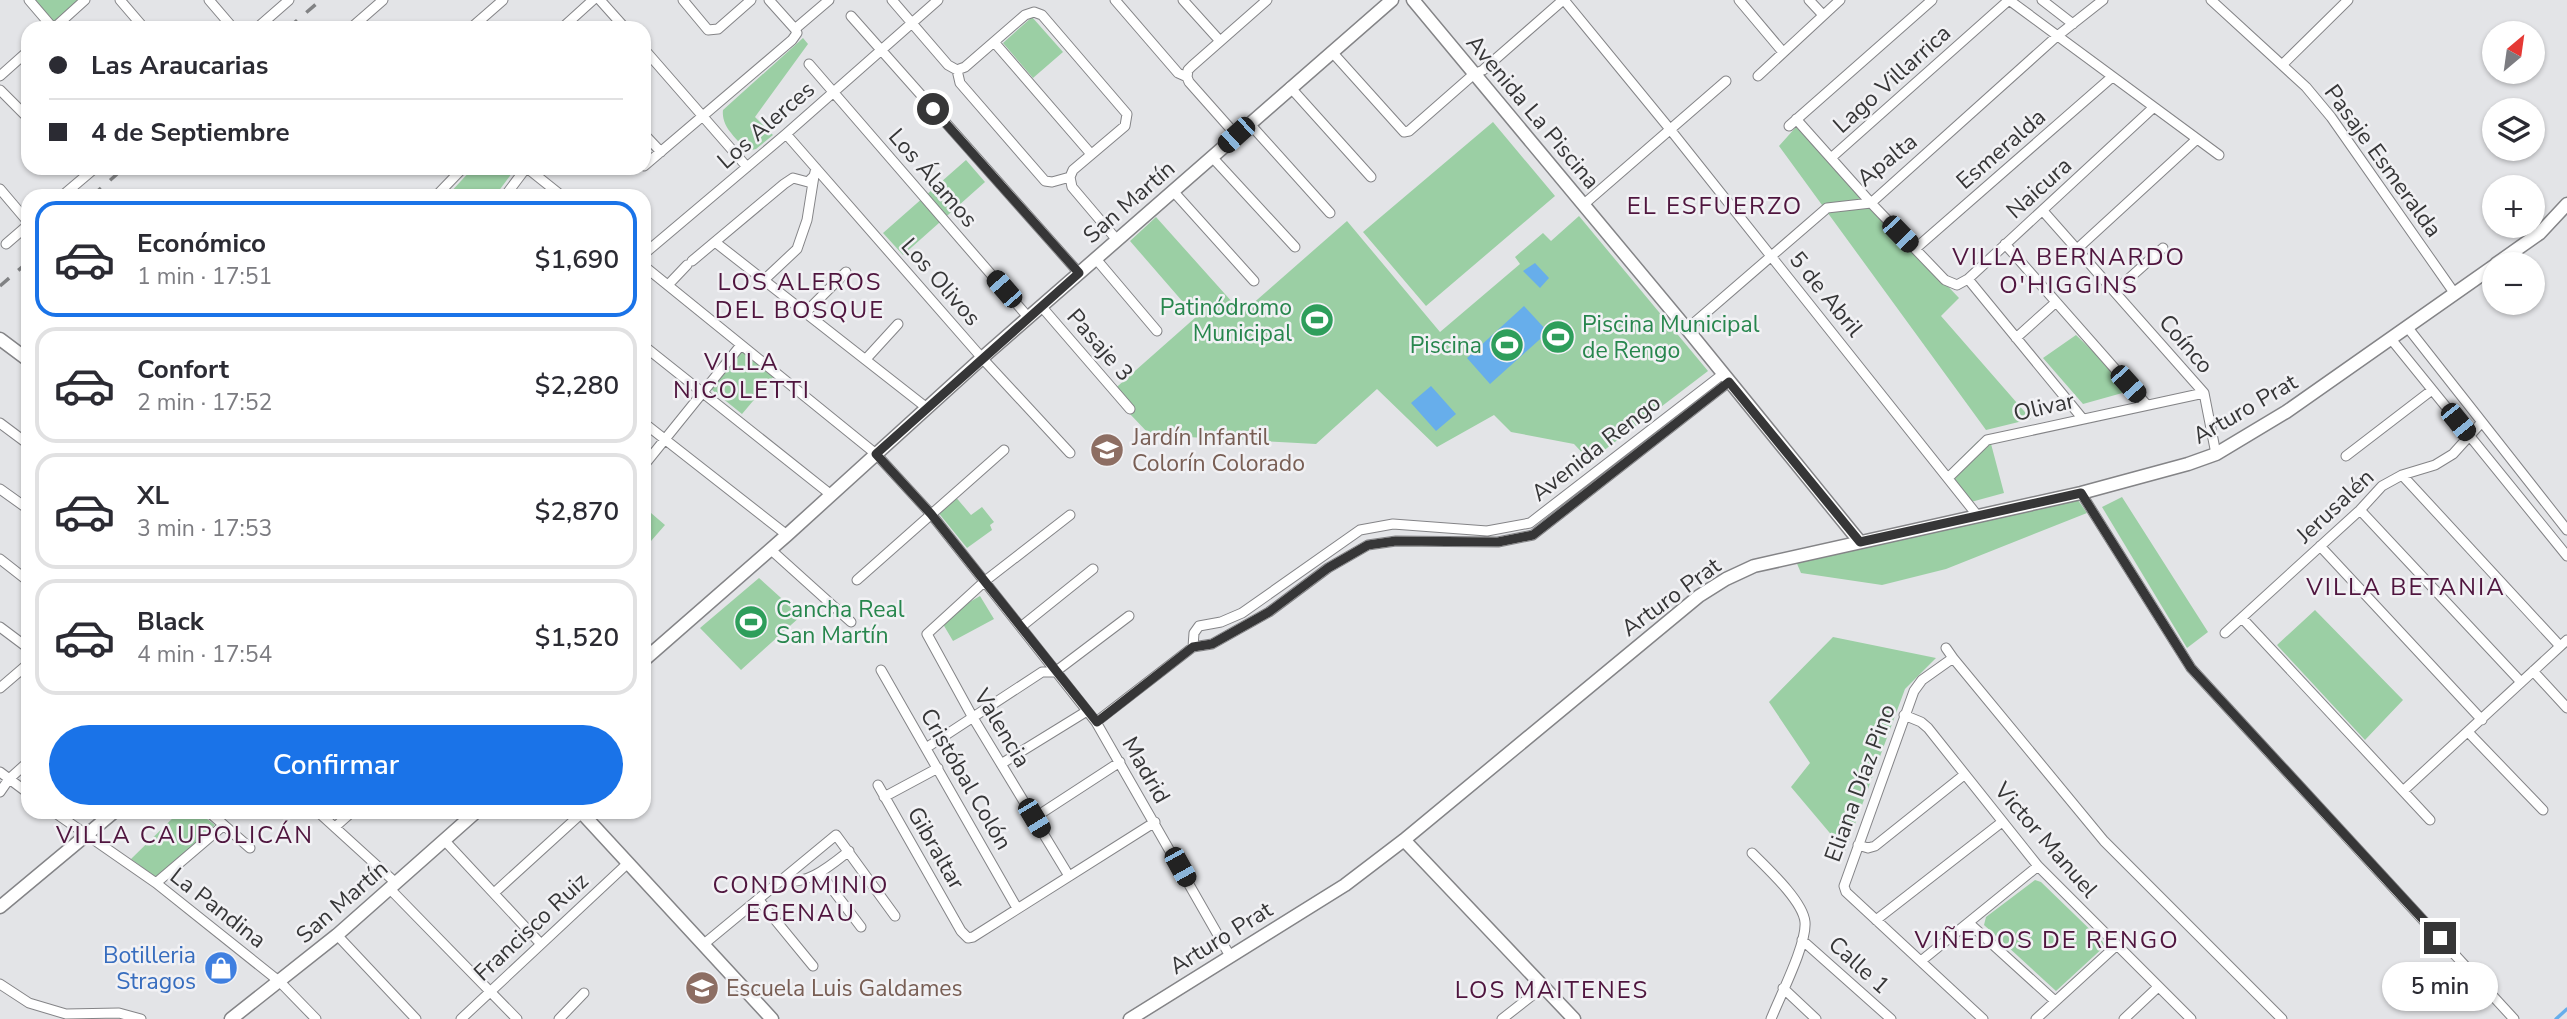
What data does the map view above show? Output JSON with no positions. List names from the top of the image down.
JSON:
{
  "streets": {
    "main road": ["Avenida La Piscina", "San Martín", "Arturo Prat"],
    "street": [
      "Lago Villarrica",
      "Los Alerces",
      "Esmeralda",
      "Apalta",
      "Pasaje Esmeralda",
      "Los Álamos",
      "Naicura",
      "Los Olivos",
      "5 de Abril",
      "Coínco",
      "Pasaje 3",
      "Olivar",
      "Avenida Rengo",
      "Jerusalén",
      "Valencia",
      "Madrid",
      "Cristóbal Colón",
      "Eliana Díaz Pino",
      "Victor Manuel",
      "Gibraltar",
      "La Pandina",
      "Francisco Ruiz",
      "Calle 1"
    ]
  },
  "crossings": [
    ["Avenida La Piscina", "Apalta"],
    ["Avenida La Piscina", "Arturo Prat"],
    ["Avenida La Piscina", "Avenida Rengo"],
    ["Los Alerces", "Los Álamos"],
    ["Los Alerces", "Los Olivos"],
    ["Apalta", "5 de Abril"],
    ["Pasaje Esmeralda", "Arturo Prat"],
    ["Los Álamos", "San Martín"],
    ["Naicura", "Coínco"],
    ["San Martín", "Los Olivos"],
    ["San Martín", "Pasaje 3"],
    ["San Martín", "Madrid"],
    ["San Martín", "La Pandina"],
    ["5 de Abril", "Olivar"],
    ["5 de Abril", "Arturo Prat"],
    ["Coínco", "Olivar"],
    ["Coínco", "Arturo Prat"],
    ["Arturo Prat", "Madrid"],
    ["Avenida Rengo", "Madrid"],
    ["Valencia", "Madrid"],
    ["Cristóbal Colón", "Gibraltar"],
    ["Eliana Díaz Pino", "Victor Manuel"]
  ],
  "districts": [
    "EL ESFUERZO",
    "VILLA BERNARDO O'HIGGINS",
    "LOS ALEROS DEL BOSQUE",
    "VILLA NICOLETTI",
    "VILLA BETANIA",
    "VILLA CAUPOLICÁN",
    "CONDOMINIO EGENAU",
    "VIÑEDOS DE RENGO",
    "LOS MAITENES"
  ],
  "places": {
    "sports": [
      "Patinódromo Municipal",
      "Piscina Municipal de Rengo",
      "Piscina",
      "Cancha Real San Martín"
    ],
    "school or university": ["Jardín Infantil Colorín Colorado", "Escuela Luis Galdames"],
    "shop": ["Botilleria Stragos"]
  },
  "north": "top right",
  "page": {
    "map_buttons": ["+", "−"],
    "banner": ["Las Araucarias", "4 de Septiembre"],
    "list": [
      {
        "name": "Económico",
        "note": "1 min · 17:51",
        "value": "$1,690"
      },
      {
        "name": "Confort",
        "note": "2 min · 17:52",
        "value": "$2,280"
      },
      {
        "name": "XL",
        "note": "3 min · 17:53",
        "value": "$2,870"
      },
      {
        "name": "Black",
        "note": "4 min · 17:54",
        "value": "$1,520"
      }
    ],
    "buttons": "Confirmar",
    "bubble": "5 min"
  }
}
